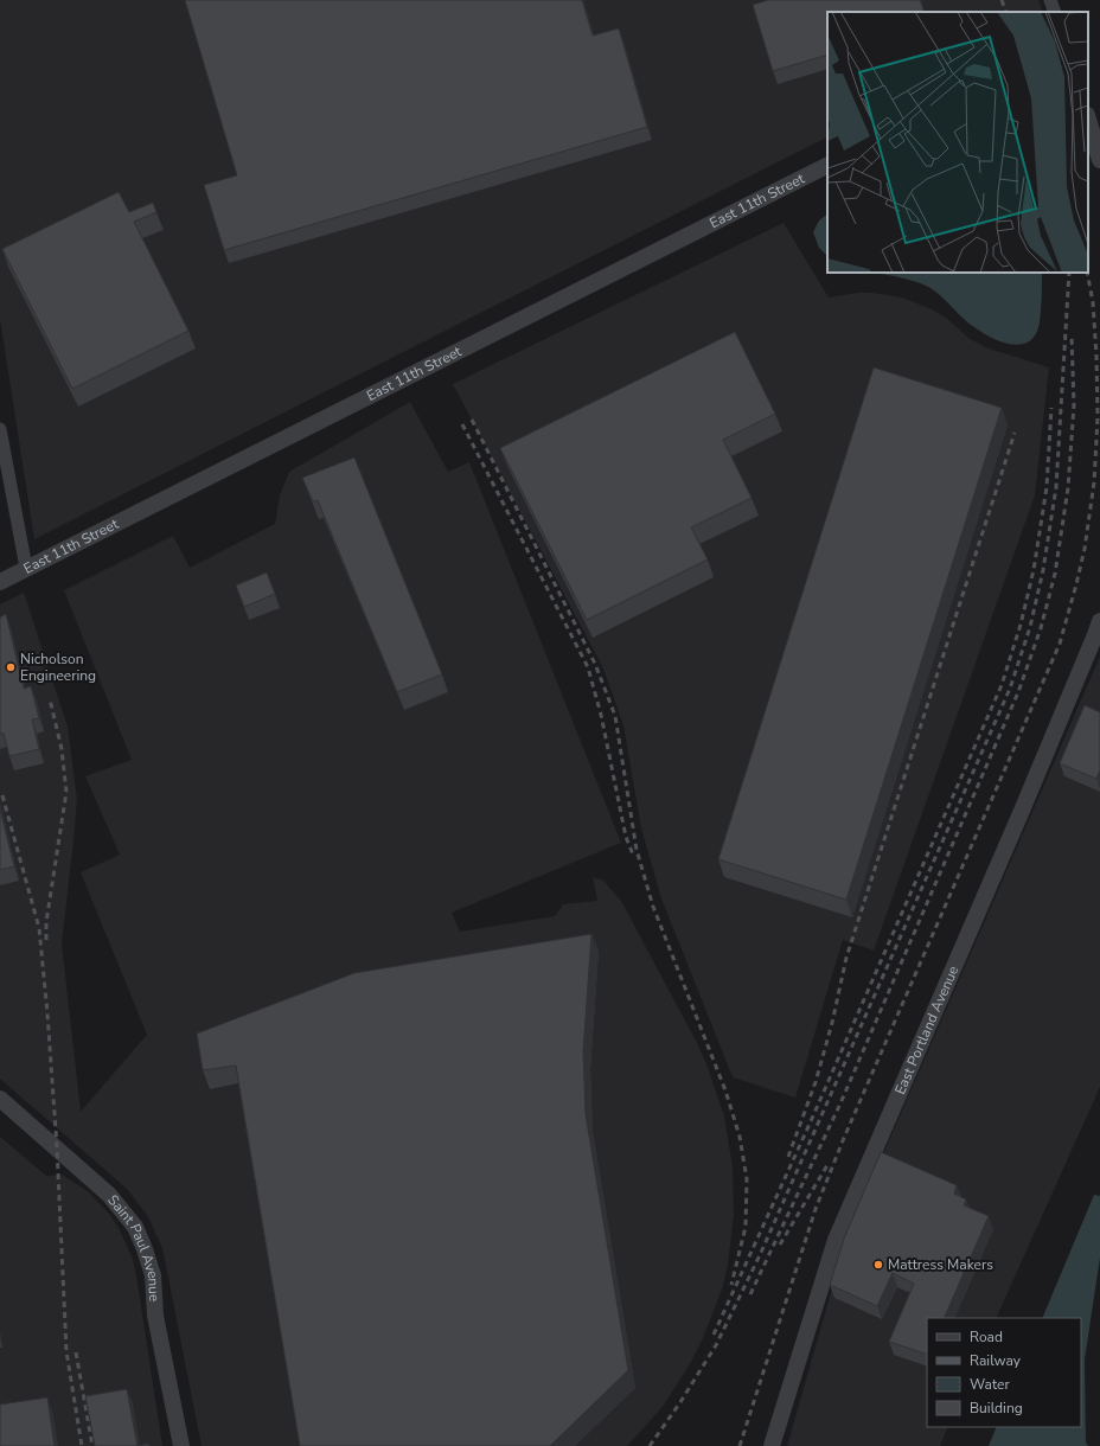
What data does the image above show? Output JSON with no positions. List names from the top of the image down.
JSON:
{
  "streets": {
    "street": ["East 11th Street", "East Portland Avenue", "Saint Paul Avenue"]
  },
  "places": ["Nicholson Engineering", "Mattress Makers"],
  "legend": [
    "Road",
    "Railway",
    "Water",
    "Building"
  ]
}
